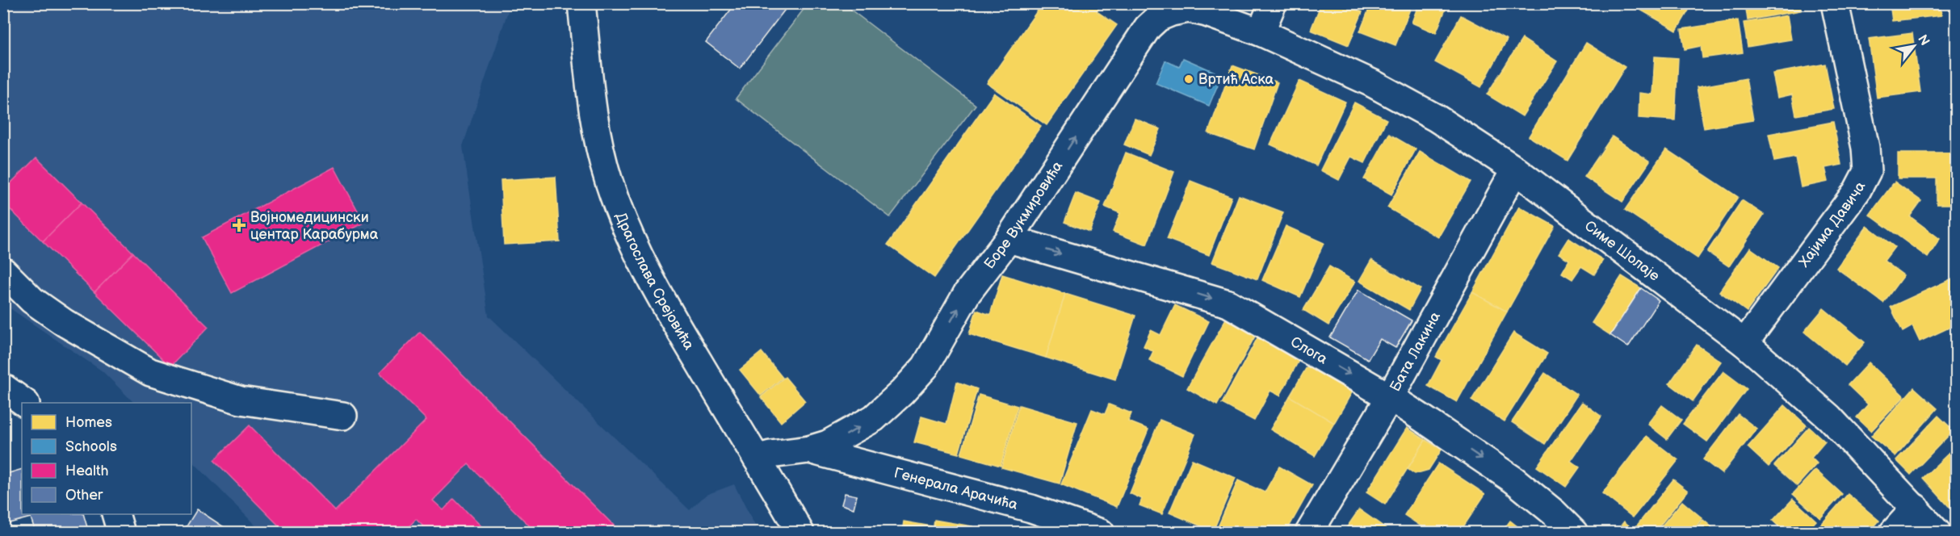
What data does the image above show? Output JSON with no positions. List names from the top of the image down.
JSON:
{
  "streets": {
    "street": [
      "Боре Вукмировића",
      "Хајима Давича",
      "Симе Шолаје",
      "Драгослава Срејовића",
      "Слога",
      "Бата Лакина",
      "Генерала Арачића"
    ]
  },
  "crossings": [
    ["Боре Вукмировића", "Симе Шолаје"],
    ["Боре Вукмировића", "Драгослава Срејовића"],
    ["Боре Вукмировића", "Слога"],
    ["Боре Вукмировића", "Генерала Арачића"],
    ["Хајима Давича", "Симе Шолаје"],
    ["Симе Шолаје", "Бата Лакина"],
    ["Слога", "Бата Лакина"]
  ],
  "one_way": ["Боре Вукмировића", "Слога"],
  "places": {
    "other": ["Вртић Аска"],
    "health": ["Војномедицински центар Карабурма"]
  },
  "legend": [
    "Homes",
    "Schools",
    "Health",
    "Other"
  ],
  "north": "top right"
}
